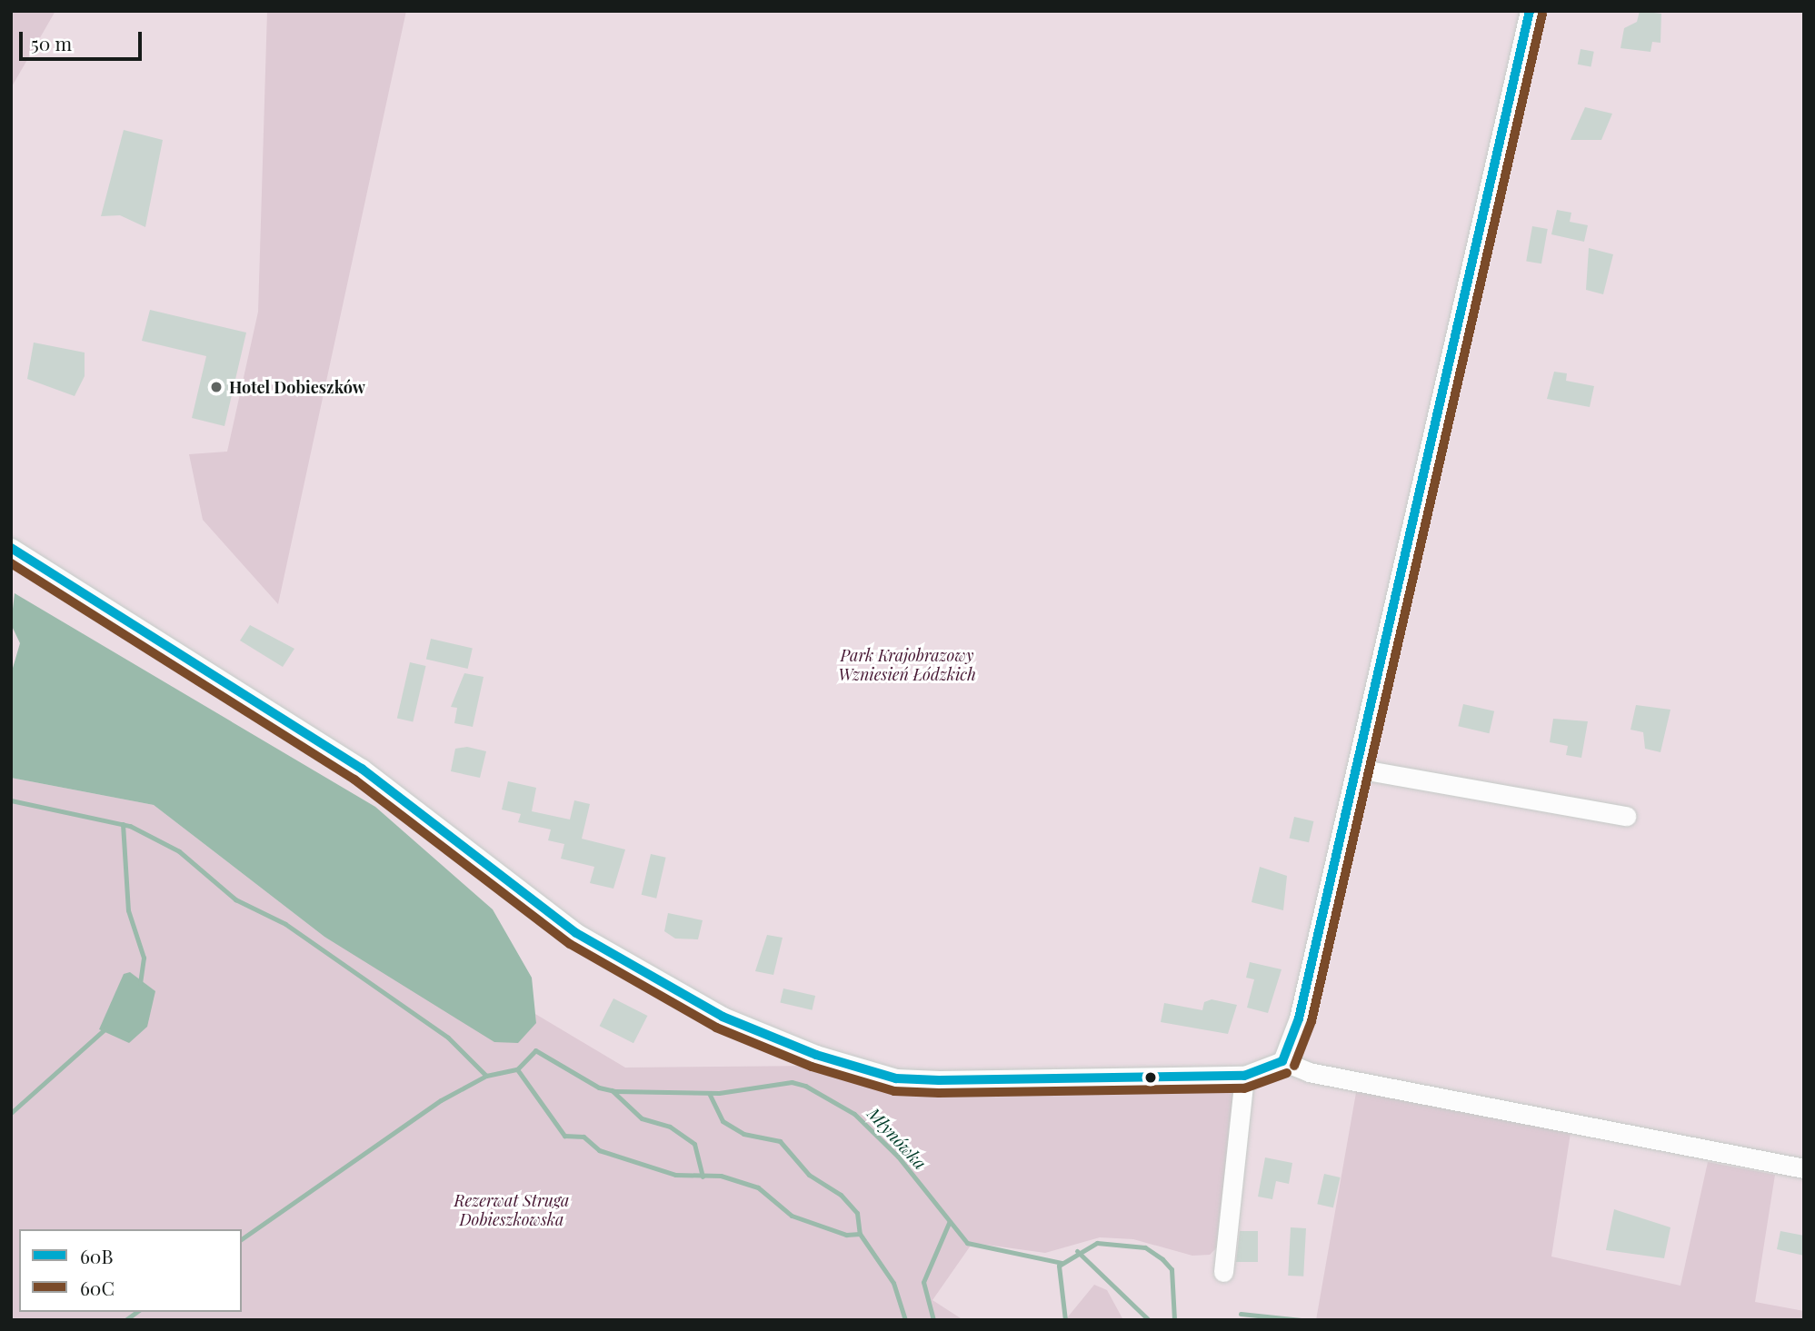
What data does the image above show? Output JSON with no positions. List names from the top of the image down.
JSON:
{
  "water": ["Młynówka"],
  "parks": ["Park Krajobrazowy Wzniesień Łódzkich", "Rezerwat Struga Dobieszkowska"],
  "places": ["Hotel Dobieszków"],
  "lines": ["transit line 60B", "transit line 60C"],
  "legend": ["60B", "60C"],
  "scale_bar": "50 m"
}
